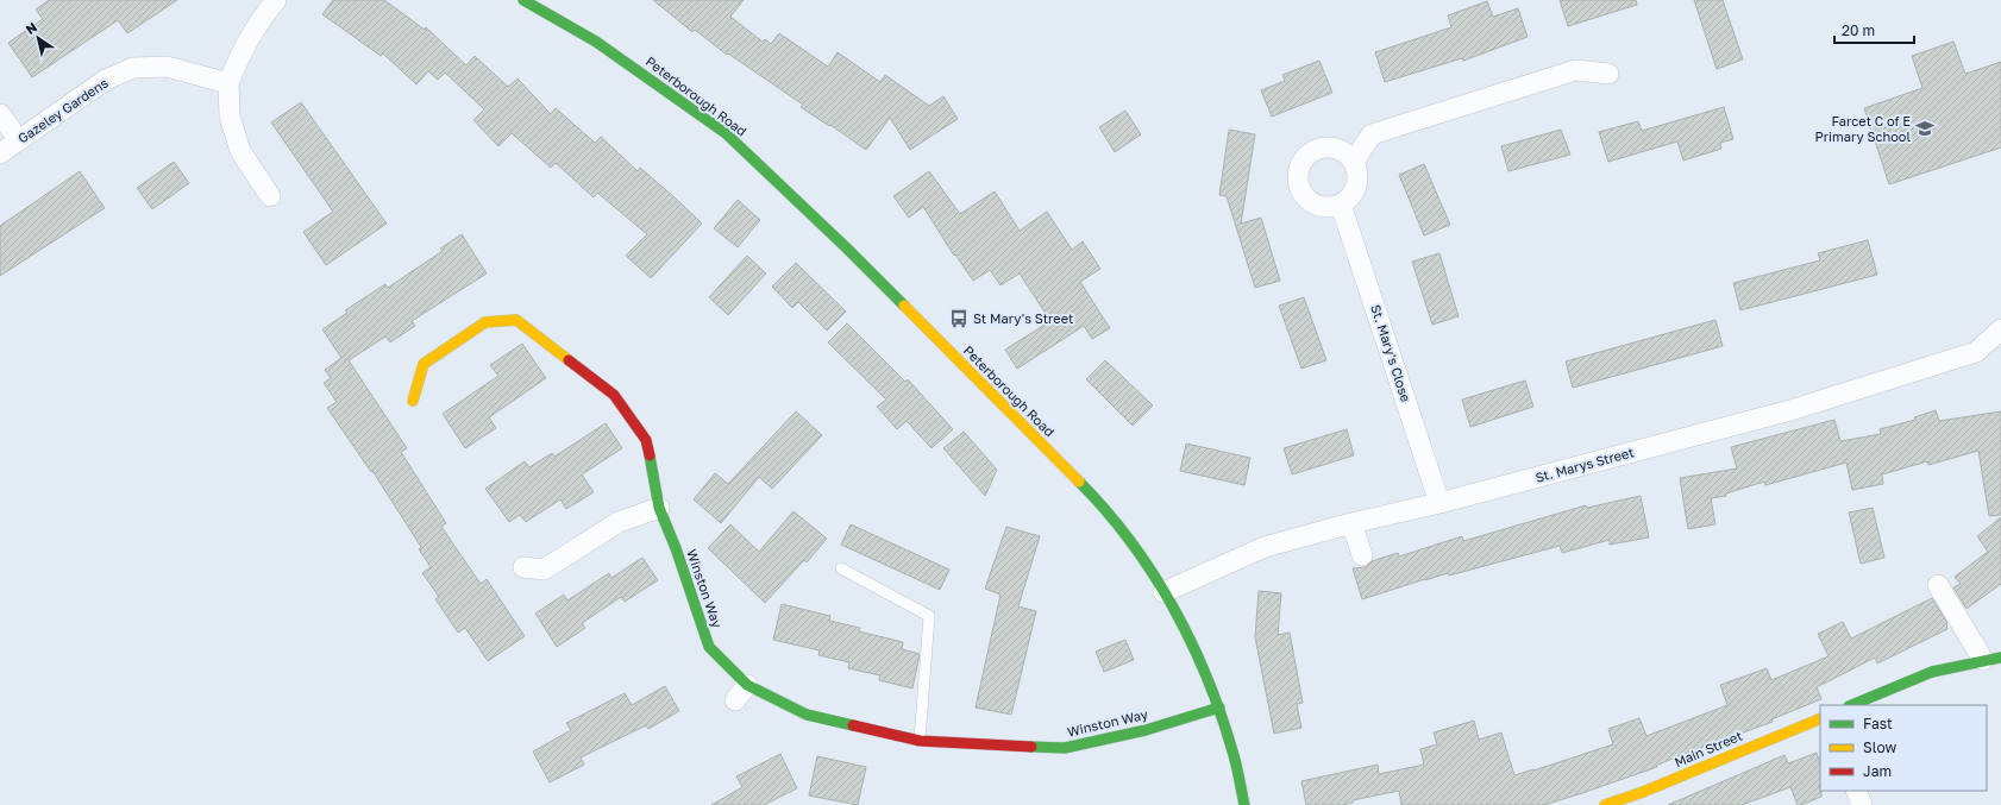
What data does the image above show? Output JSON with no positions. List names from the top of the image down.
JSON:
{
  "streets": {
    "street": [
      "Peterborough Road",
      "Gazeley Gardens",
      "St. Mary's Close",
      "St. Marys Street",
      "Winston Way",
      "Main Street"
    ]
  },
  "crossings": [
    ["Peterborough Road", "St. Marys Street"],
    ["Peterborough Road", "Winston Way"],
    ["St. Mary's Close", "St. Marys Street"]
  ],
  "places": {
    "school or university": ["Farcet C of E Primary School"],
    "bus stop": ["St Mary's Street"]
  },
  "legend": ["Fast", "Slow", "Jam"],
  "scale_bar": "20 m",
  "north": "top left"
}
